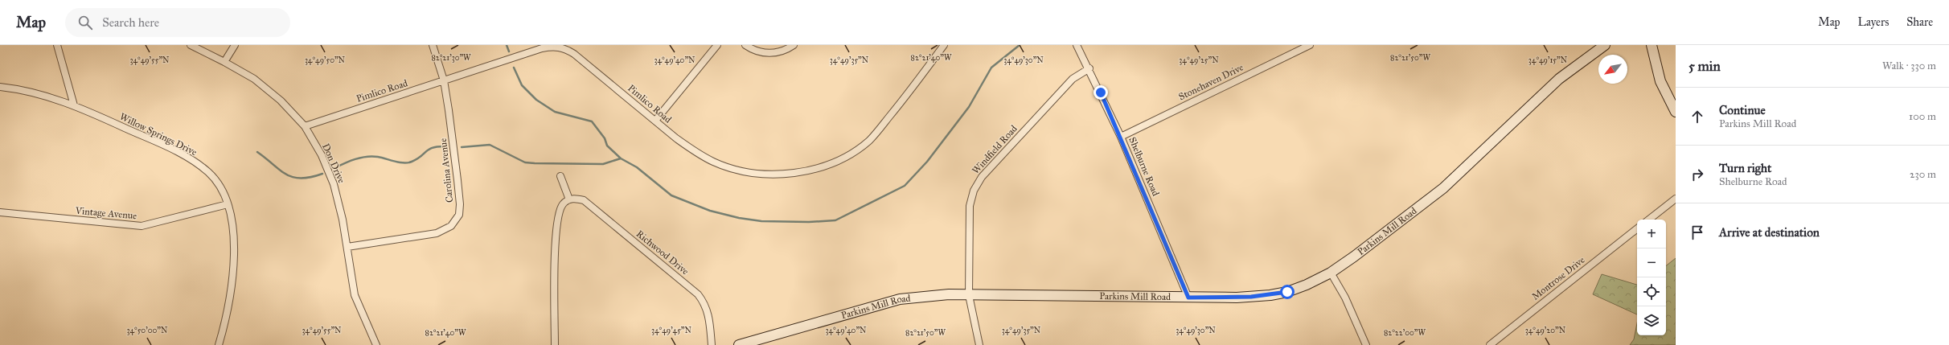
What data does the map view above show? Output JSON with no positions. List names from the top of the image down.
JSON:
{
  "streets": {
    "street": [
      "Stonehaven Drive",
      "Pimlico Road",
      "Willow Springs Drive",
      "Windfield Road",
      "Don Drive",
      "Shelburne Road",
      "Carolina Avenue",
      "Vintage Avenue",
      "Parkins Mill Road",
      "Richwood Drive",
      "Montrose Drive"
    ]
  },
  "crossings": [
    ["Stonehaven Drive", "Shelburne Road"],
    ["Pimlico Road", "Don Drive"],
    ["Pimlico Road", "Carolina Avenue"],
    ["Willow Springs Drive", "Vintage Avenue"],
    ["Windfield Road", "Shelburne Road"],
    ["Windfield Road", "Parkins Mill Road"],
    ["Don Drive", "Carolina Avenue"],
    ["Shelburne Road", "Parkins Mill Road"]
  ],
  "north": "bottom left",
  "page": {
    "header": "Map",
    "search": "Search here",
    "nav": ["Map", "Layers", "Share"],
    "heading": ["5 min", "Walk · 330 m"],
    "list": [
      ["Continue", "Parkins Mill Road", "100 m"],
      ["Turn right", "Shelburne Road", "230 m"],
      "Arrive at destination"
    ],
    "map_buttons": ["+", "−"]
  },
  "coordinates": [
    "82°21'30\"W",
    "82°21'40\"W",
    "82°21'50\"W",
    "34°49'55\"N",
    "34°49'50\"N",
    "34°49'40\"N",
    "34°49'35\"N",
    "34°49'30\"N",
    "34°49'25\"N",
    "34°49'15\"N",
    "34°50'00\"N",
    "34°49'45\"N",
    "34°49'20\"N",
    "82°22'00\"W"
  ]
}
